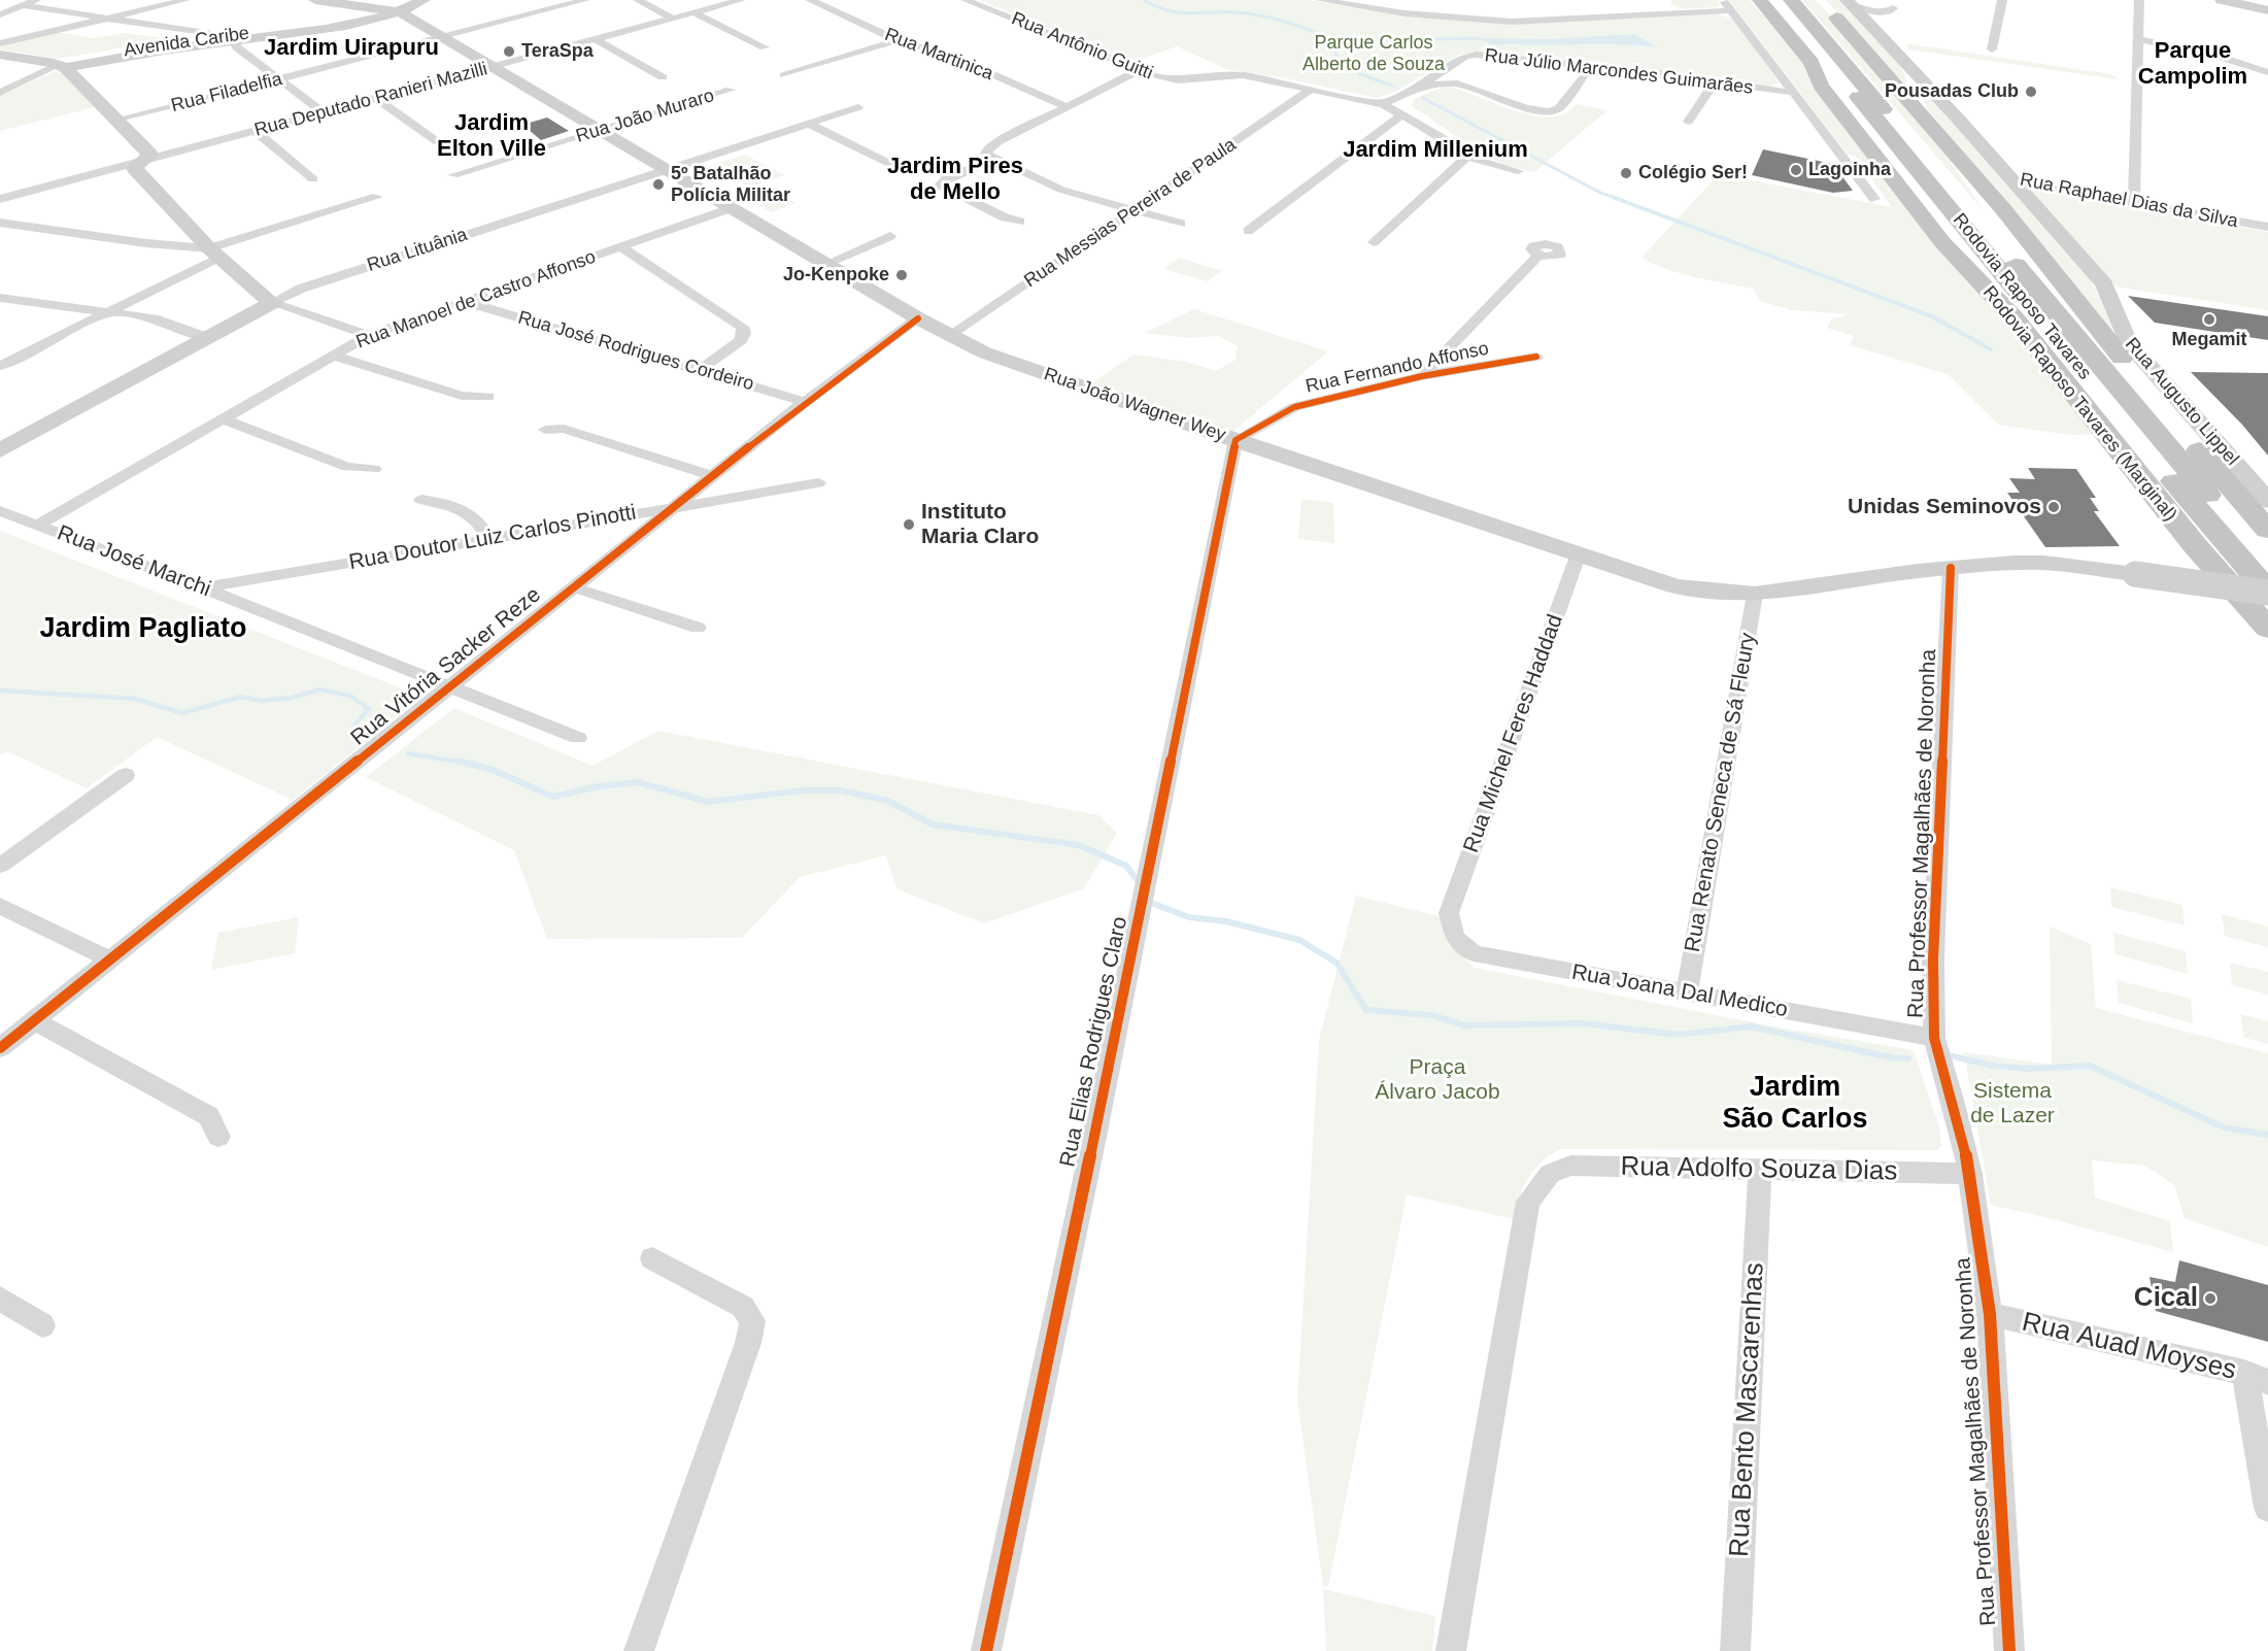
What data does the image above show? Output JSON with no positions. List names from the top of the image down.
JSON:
{
  "streets": {
    "highway": ["Rodovia Raposo Tavares", "Rodovia Raposo Tavares (Marginal)"],
    "main road": [
      "Avenida Caribe",
      "Rua Raphael Dias da Silva",
      "Rua Lituânia",
      "Rua Augusto Lippel",
      "Rua João Wagner Wey"
    ],
    "street": [
      "Rua Antônio Guitti",
      "Rua Martinica",
      "Rua Júlio Marcondes Guimarães",
      "Rua Filadelfia",
      "Rua Deputado Ranieri Mazilli",
      "Rua João Muraro",
      "Rua Messias Pereira de Paula",
      "Rua Manoel de Castro Affonso",
      "Rua José Rodrigues Cordeiro",
      "Rua Fernando Affonso",
      "Rua Doutor Luiz Carlos Pinotti",
      "Rua José Marchi",
      "Rua Vitória Sacker Reze",
      "Rua Michel Feres Haddad",
      "Rua Renato Seneca de Sá Fleury",
      "Rua Professor Magalhães de Noronha",
      "Rua Joana Dal Medico",
      "Rua Elias Rodrigues Claro",
      "Rua Adolfo Souza Dias",
      "Rua Auad Moyses",
      "Rua Bento Mascarenhas"
    ]
  },
  "crossings": [
    ["Avenida Caribe", "Rua João Wagner Wey"],
    ["Rua Antônio Guitti", "Rua Júlio Marcondes Guimarães"],
    ["Rua Antônio Guitti", "Rua Messias Pereira de Paula"],
    ["Rua Filadelfia", "Rua João Wagner Wey"],
    ["Rua Deputado Ranieri Mazilli", "Rua João Wagner Wey"],
    ["Rua João Muraro", "Rua João Wagner Wey"],
    ["Rua Raphael Dias da Silva", "Rua Augusto Lippel"],
    ["Rua Messias Pereira de Paula", "Rua João Wagner Wey"],
    ["Rua Lituânia", "Rua João Wagner Wey"],
    ["Rodovia Raposo Tavares", "Rodovia Raposo Tavares (Marginal)"],
    ["Rodovia Raposo Tavares", "Rua João Wagner Wey"],
    ["Rua Manoel de Castro Affonso", "Rua José Rodrigues Cordeiro"],
    ["Rua Manoel de Castro Affonso", "Rua João Wagner Wey"],
    ["Rua Manoel de Castro Affonso", "Rua José Marchi"],
    ["Rua José Rodrigues Cordeiro", "Rua Vitória Sacker Reze"],
    ["Rua Fernando Affonso", "Rua João Wagner Wey"],
    ["Rua Fernando Affonso", "Rua Elias Rodrigues Claro"],
    ["Rua João Wagner Wey", "Rua Vitória Sacker Reze"],
    ["Rua João Wagner Wey", "Rua Michel Feres Haddad"],
    ["Rua João Wagner Wey", "Rua Renato Seneca de Sá Fleury"],
    ["Rua João Wagner Wey", "Rua Professor Magalhães de Noronha"],
    ["Rua João Wagner Wey", "Rua Elias Rodrigues Claro"],
    ["Rua Doutor Luiz Carlos Pinotti", "Rua José Marchi"],
    ["Rua Doutor Luiz Carlos Pinotti", "Rua Vitória Sacker Reze"],
    ["Rua José Marchi", "Rua Vitória Sacker Reze"],
    ["Rua Michel Feres Haddad", "Rua Joana Dal Medico"],
    ["Rua Renato Seneca de Sá Fleury", "Rua Joana Dal Medico"],
    ["Rua Professor Magalhães de Noronha", "Rua Joana Dal Medico"],
    ["Rua Professor Magalhães de Noronha", "Rua Adolfo Souza Dias"],
    ["Rua Professor Magalhães de Noronha", "Rua Auad Moyses"],
    ["Rua Adolfo Souza Dias", "Rua Bento Mascarenhas"]
  ],
  "districts": [
    "Jardim Uirapuru",
    "Parque Campolim",
    "Jardim Elton Ville",
    "Jardim Millenium",
    "Jardim Pires de Mello",
    "Jardim Pagliato",
    "Jardim São Carlos"
  ],
  "parks": ["Parque Carlos Alberto de Souza", "Praça Álvaro Jacob", "Sistema de Lazer"],
  "places": [
    "TeraSpa",
    "Pousadas Club",
    "Lagoinha",
    "Colégio Ser!",
    "5º Batalhão Polícia Militar",
    "Jo-Kenpoke",
    "Megamit",
    "Unidas Seminovos",
    "Instituto Maria Claro",
    "Cical"
  ]
}
